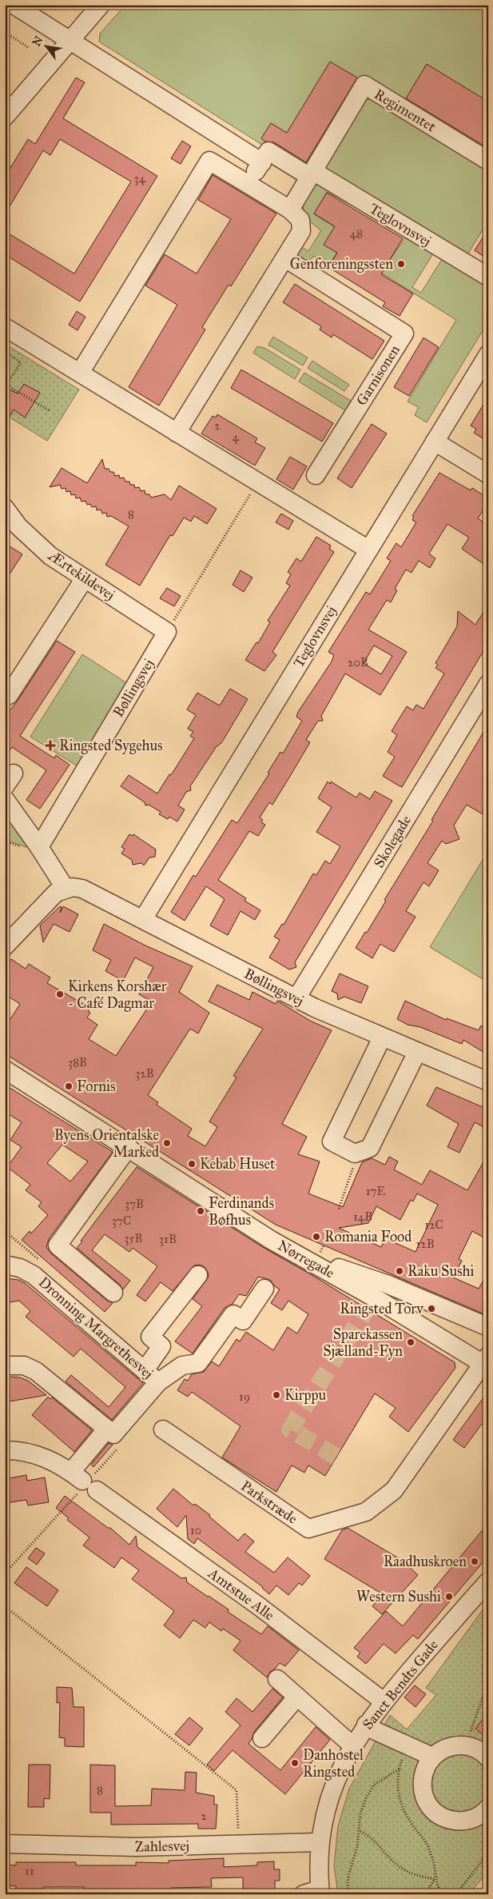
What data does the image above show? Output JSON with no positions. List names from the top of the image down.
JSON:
{
  "streets": {
    "street": [
      "Regimentet",
      "Teglovnsvej",
      "Garnisonen",
      "Ærtekildevej",
      "Bøllingsvej",
      "Skolegade",
      "Nørregade",
      "Dronning Margrethesvej",
      "Parkstræde",
      "Amtstue Alle",
      "Sanct Bendts Gade",
      "Zahlesvej"
    ]
  },
  "crossings": [
    ["Regimentet", "Teglovnsvej"],
    ["Teglovnsvej", "Bøllingsvej"],
    ["Ærtekildevej", "Bøllingsvej"],
    ["Bøllingsvej", "Skolegade"],
    ["Nørregade", "Parkstræde"],
    ["Amtstue Alle", "Sanct Bendts Gade"],
    ["Sanct Bendts Gade", "Zahlesvej"]
  ],
  "places": {
    "other": [
      "Genforeningssten",
      "Kirkens Korshær - Café Dagmar",
      "Fornis",
      "Byens Orientalske Marked",
      "Kebab Huset",
      "Ferdinands Bøfhus",
      "Romania Food",
      "Raku Sushi",
      "Ringsted Torv",
      "Sparekassen Sjælland-Fyn",
      "Kirppu",
      "Raadhuskroen",
      "Western Sushi",
      "Danhostel Ringsted"
    ],
    "health": ["Ringsted Sygehus"]
  },
  "house_numbers": [
    "34",
    "48",
    "2",
    "4",
    "8",
    "20B",
    "38B",
    "32B",
    "17E",
    "37B",
    "14B",
    "37C",
    "12C",
    "35B",
    "31B",
    "12B",
    "19",
    "10",
    "8",
    "2",
    "11"
  ],
  "north": "top left"
}
